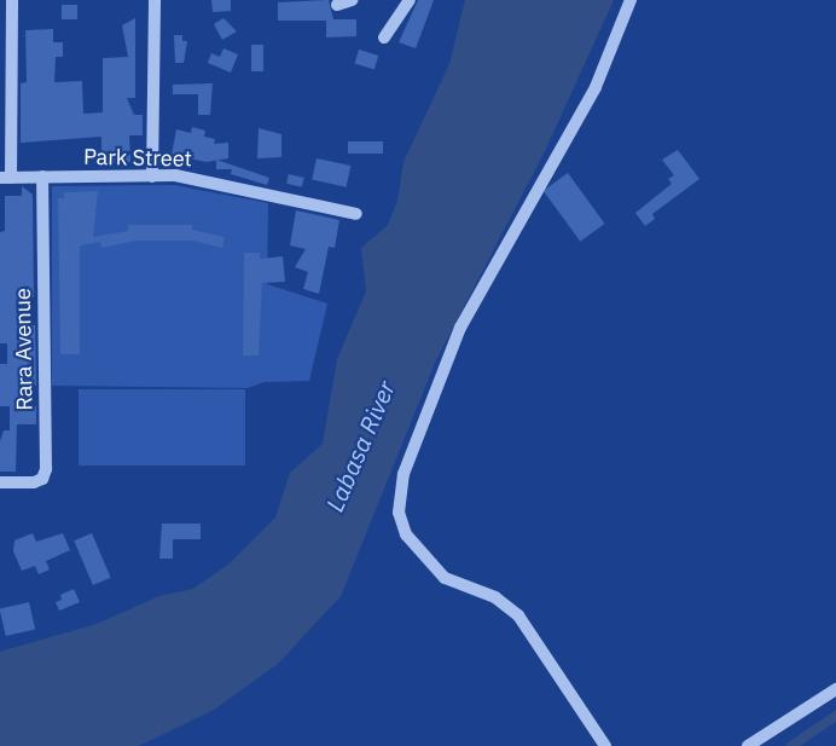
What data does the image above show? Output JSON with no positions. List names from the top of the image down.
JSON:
{
  "streets": {
    "street": ["Park Street", "Rara Avenue"]
  },
  "crossings": [
    ["Park Street", "Rara Avenue"]
  ],
  "water": ["Labasa River"]
}
